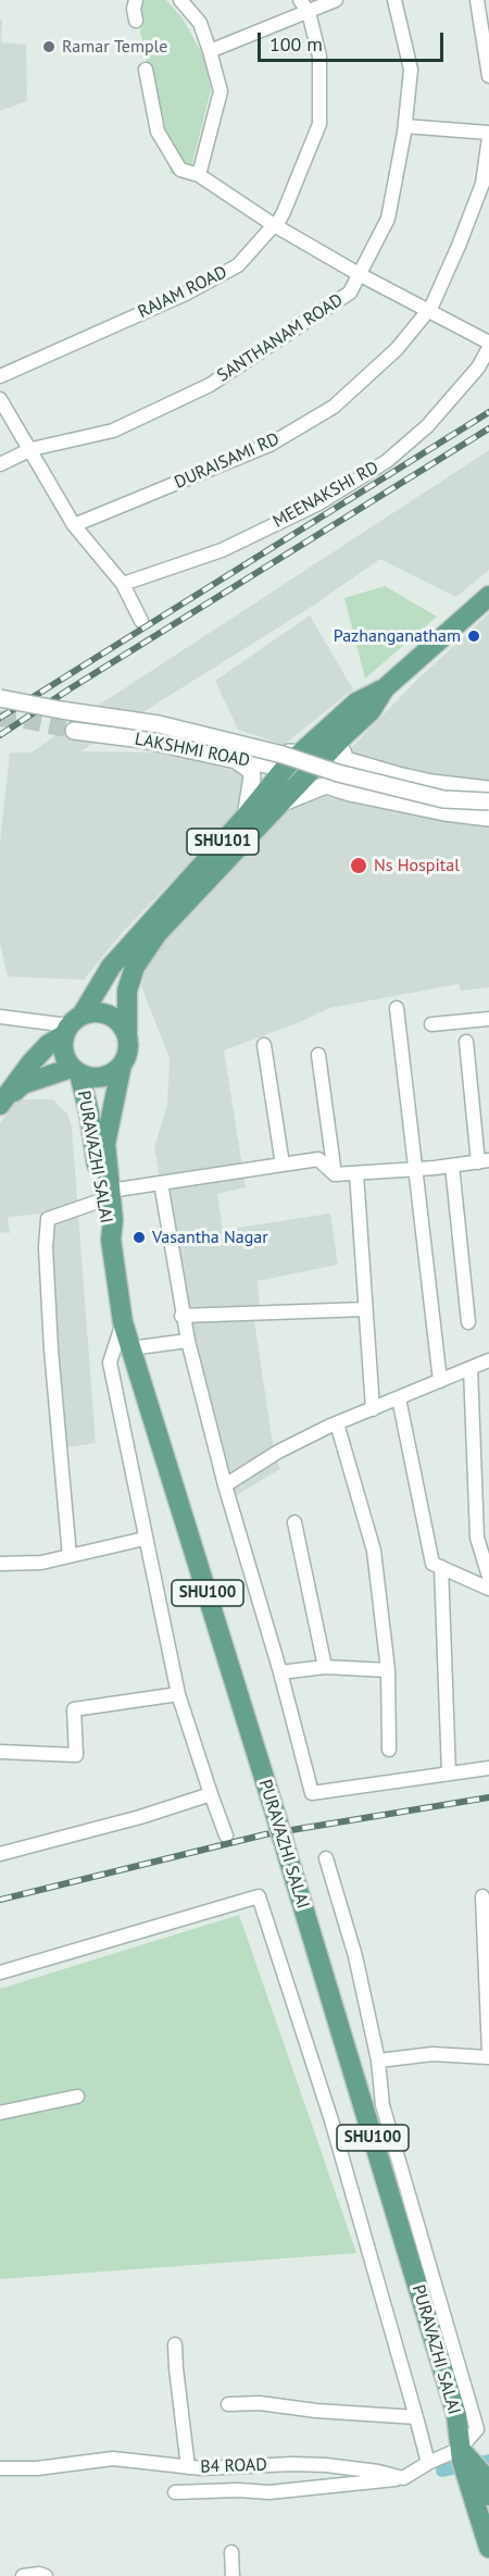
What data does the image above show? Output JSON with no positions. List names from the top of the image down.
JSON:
{
  "streets": {
    "main road": ["SHU101", "PURAVAZHI SALAI", "SHU100"],
    "street": [
      "RAJAM ROAD",
      "SANTHANAM ROAD",
      "DURAISAMI RD",
      "MEENAKSHI RD",
      "LAKSHMI ROAD",
      "B4 ROAD"
    ]
  },
  "crossings": [
    ["LAKSHMI ROAD", "SHU101"],
    ["SHU101", "PURAVAZHI SALAI"]
  ],
  "places": [
    "Ramar Temple",
    "Pazhanganatham",
    "Ns Hospital",
    "Vasantha Nagar"
  ],
  "scale_bar": "100 m"
}
